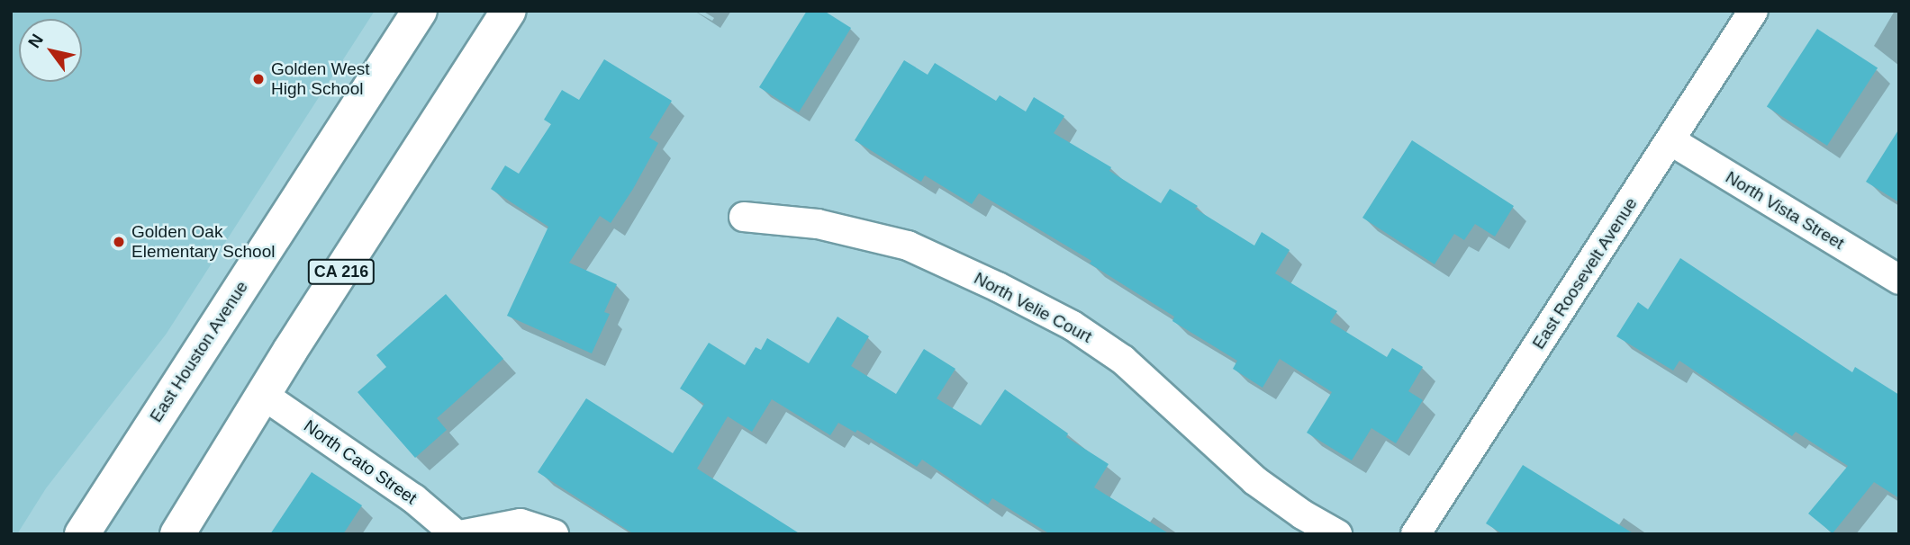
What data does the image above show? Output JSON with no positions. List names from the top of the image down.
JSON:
{
  "streets": {
    "main road": ["CA 216", "East Houston Avenue"],
    "street": [
      "North Vista Street",
      "East Roosevelt Avenue",
      "North Velie Court",
      "North Cato Street"
    ]
  },
  "crossings": [
    ["North Vista Street", "East Roosevelt Avenue"],
    ["CA 216", "North Cato Street"]
  ],
  "places": ["Golden West High School", "Golden Oak Elementary School"],
  "north": "top left"
}
